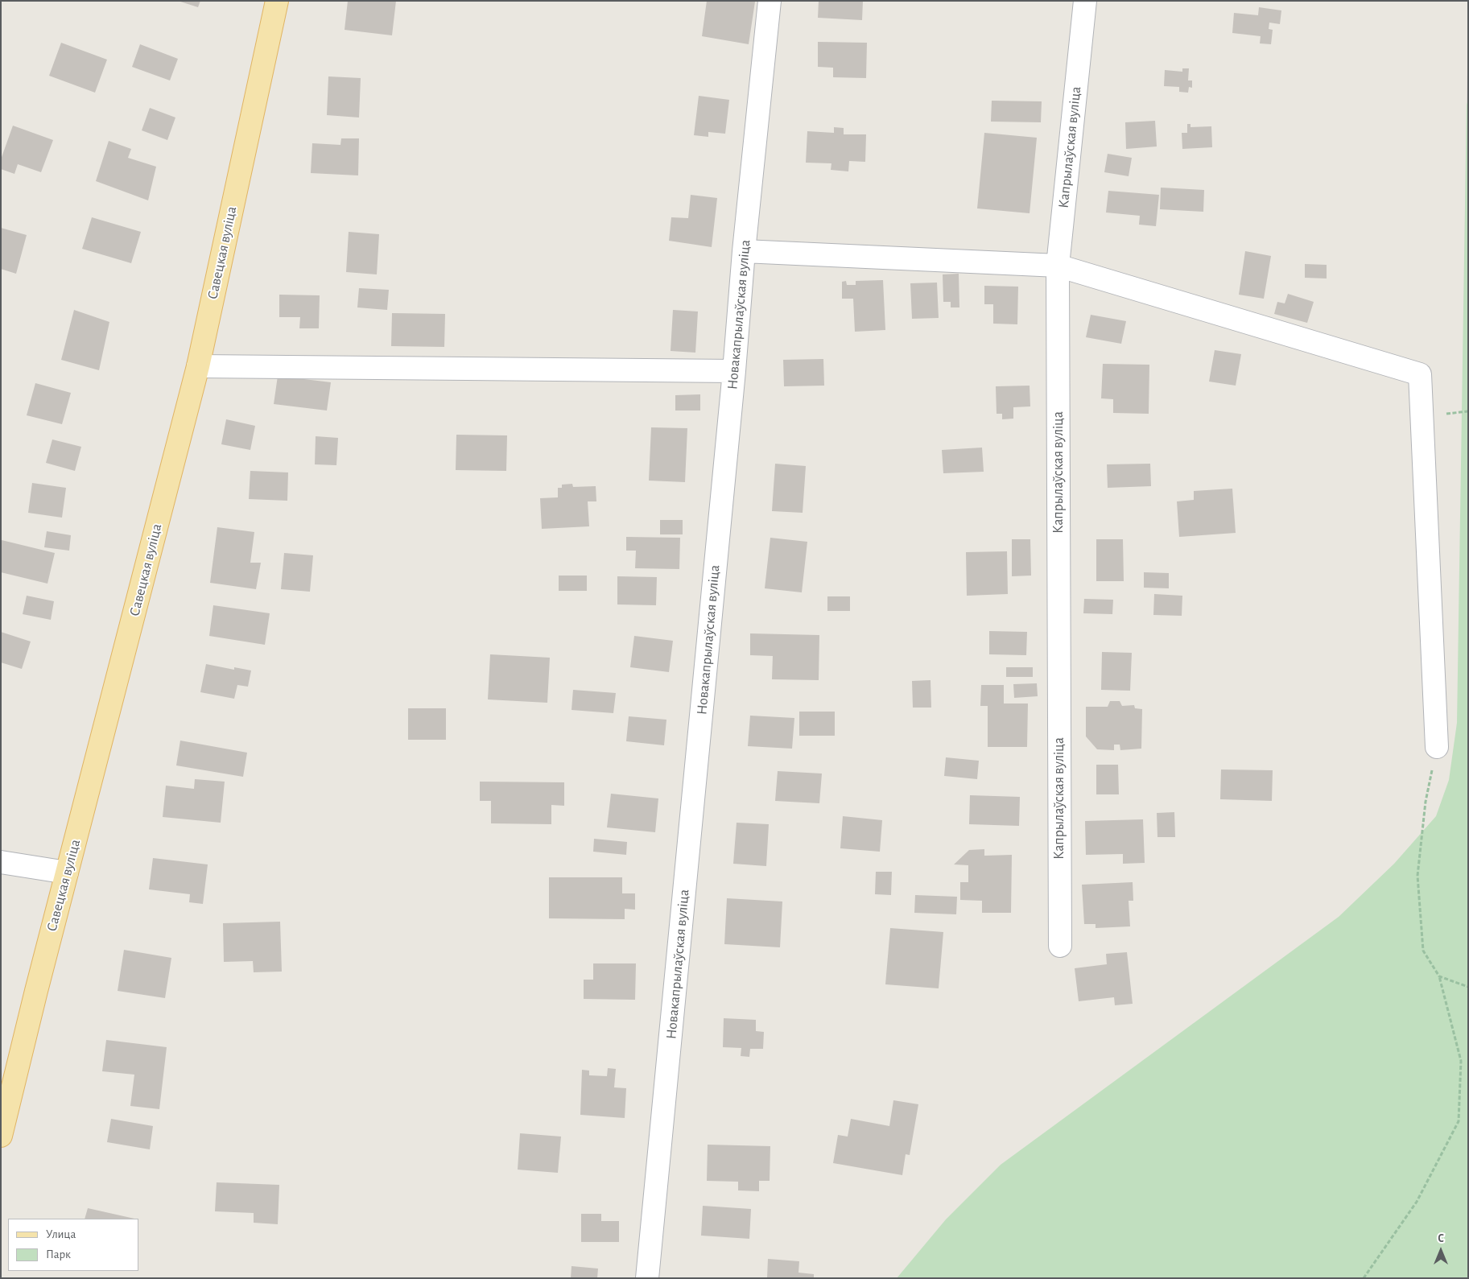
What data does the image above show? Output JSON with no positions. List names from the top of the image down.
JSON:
{
  "streets": {
    "main road": ["Савецкая вуліца"],
    "street": ["Капрылаўская вуліца", "Новакапрылаўская вуліца"]
  },
  "legend": ["Улица", "Парк"],
  "north": "top"
}
